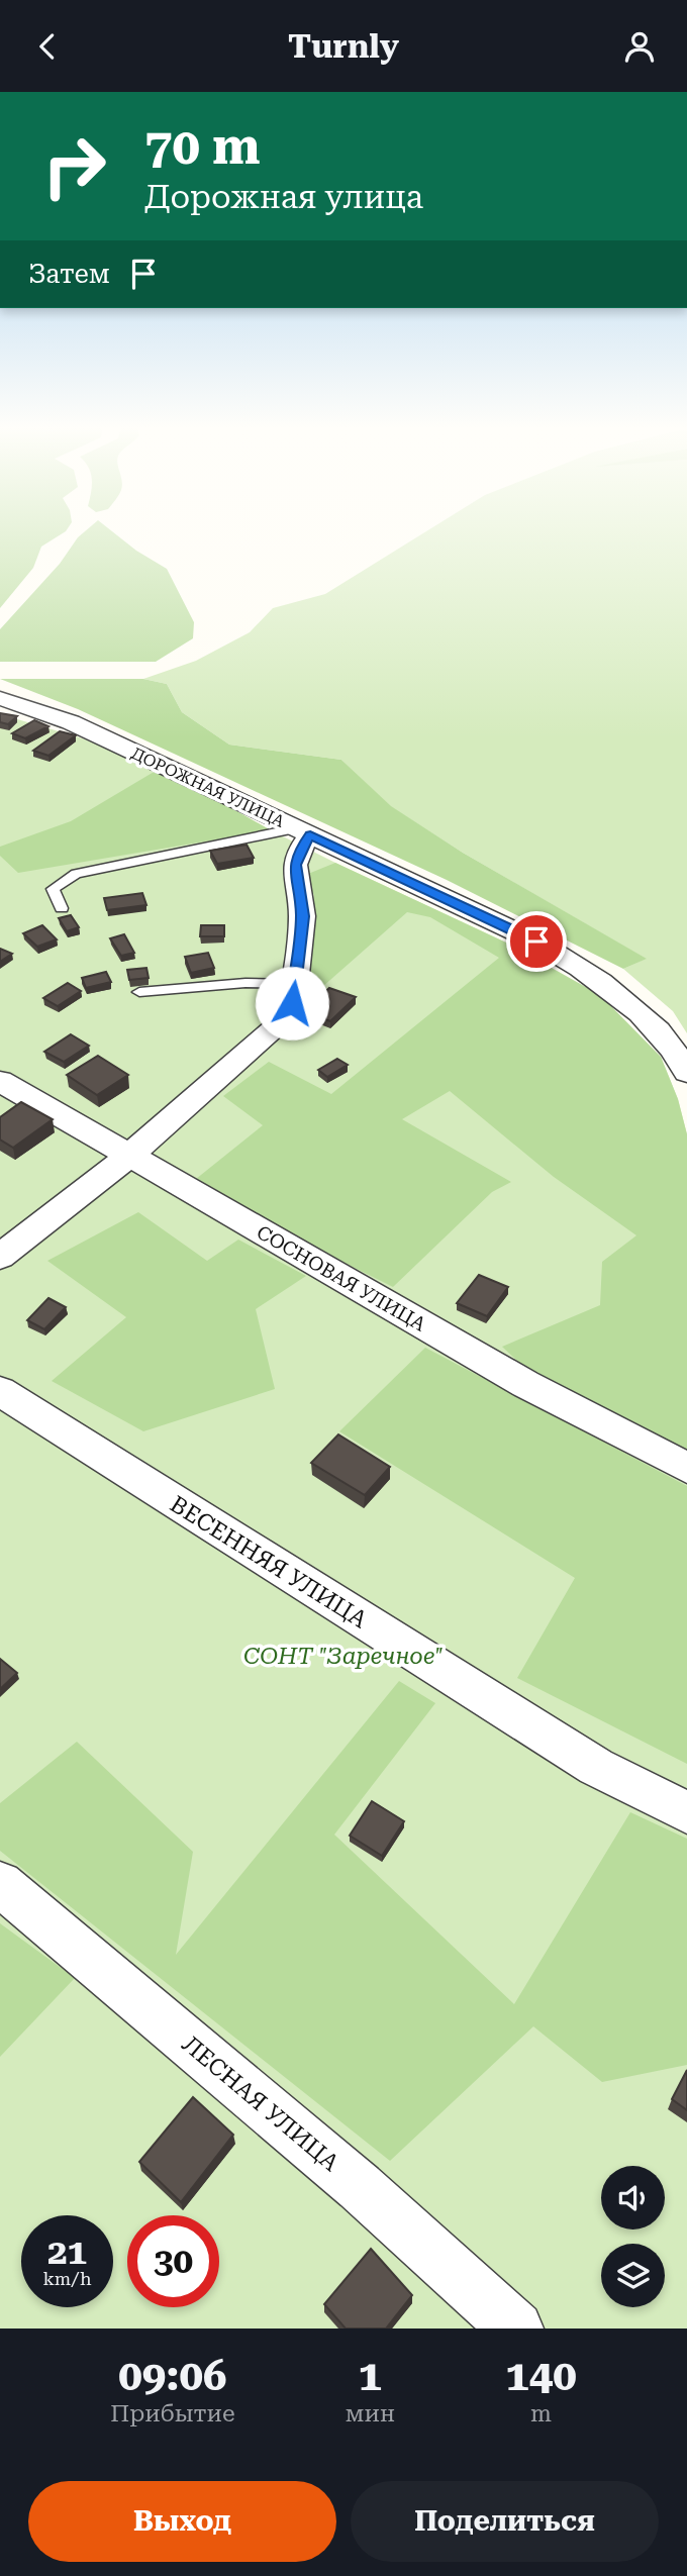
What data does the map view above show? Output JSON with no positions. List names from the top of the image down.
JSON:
{
  "streets": {
    "street": [
      "ДОРОЖНАЯ УЛИЦА",
      "СОСНОВАЯ УЛИЦА",
      "ВЕСЕННЯЯ УЛИЦА",
      "ЛЕСНАЯ УЛИЦА"
    ]
  },
  "parks": ["СОНТ \"Заречное\""],
  "page": {
    "header": "Turnly",
    "turn": ["70 m", "Дорожная улица"],
    "then": "Затем",
    "speed": "21 km/h",
    "limit": "30",
    "eta": [
      "09:06",
      "Прибытие",
      "1",
      "мин",
      "140",
      "m"
    ],
    "buttons": ["Выход", "Поделиться"]
  }
}
